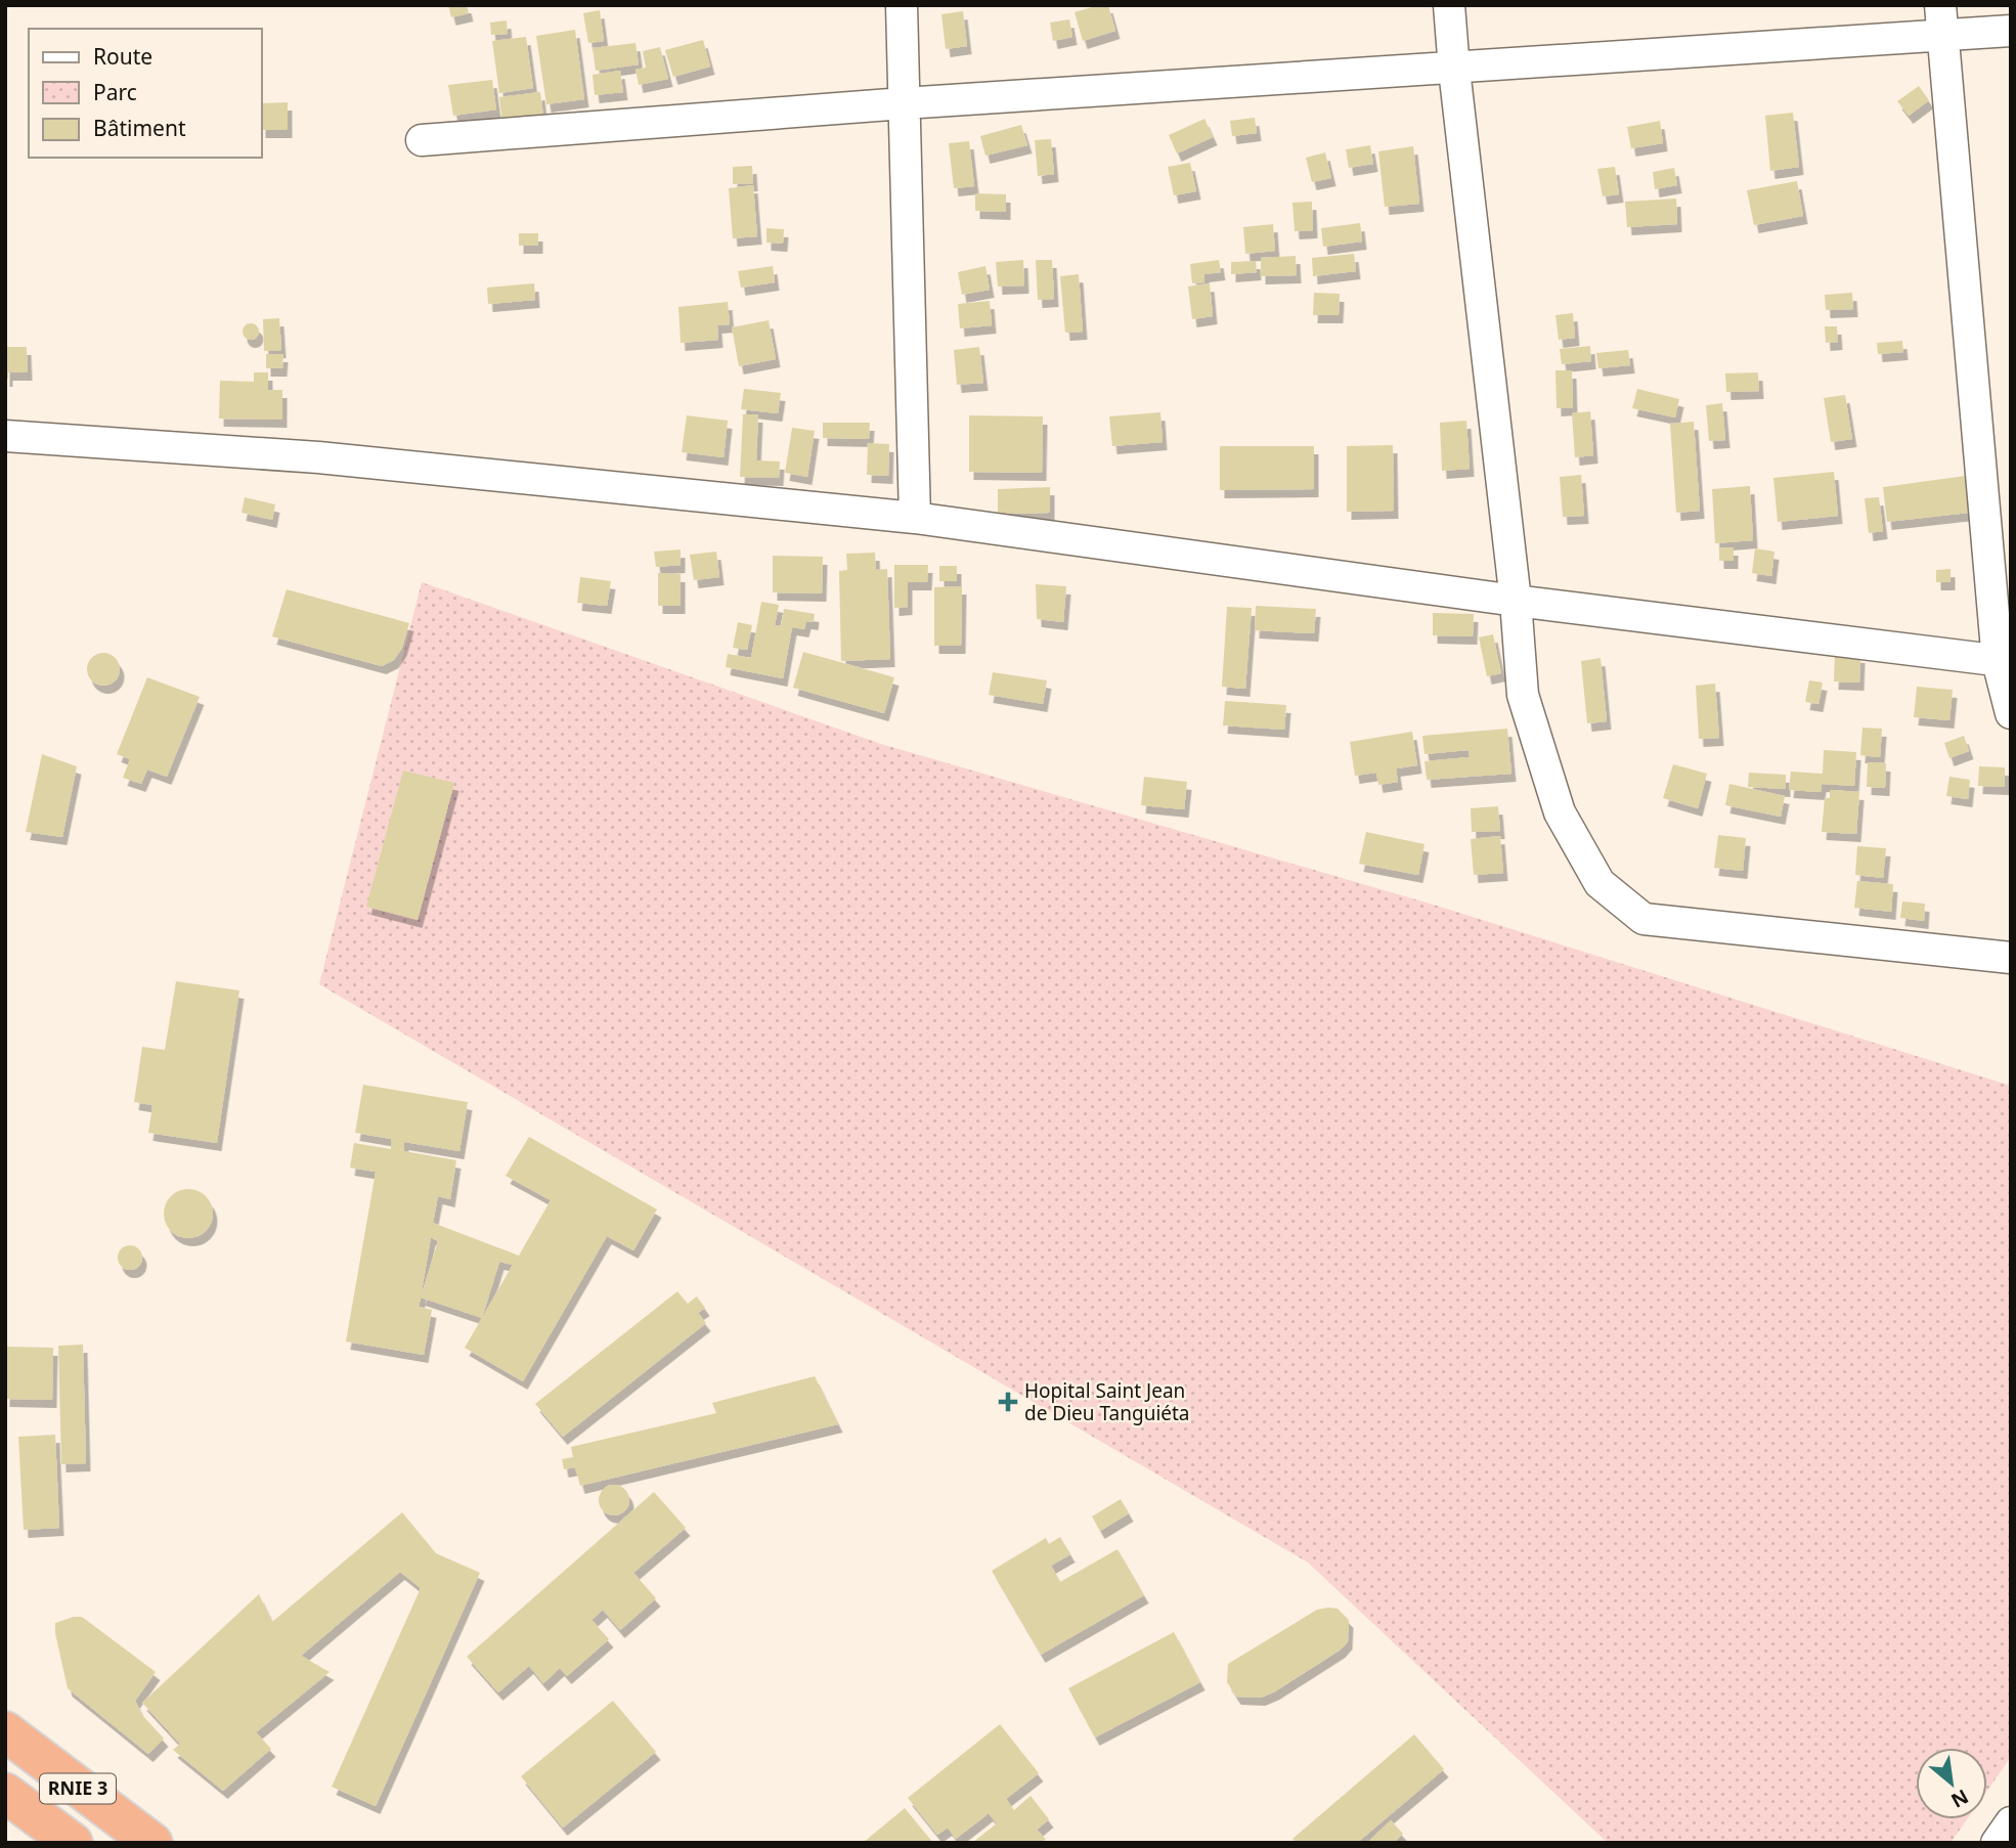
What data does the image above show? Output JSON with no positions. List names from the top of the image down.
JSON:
{
  "streets": {
    "highway": ["RNIE 3"]
  },
  "places": {
    "health": ["Hopital Saint Jean de Dieu Tanguiéta"]
  },
  "legend": ["Route", "Parc", "Bâtiment"],
  "north": "bottom right"
}
